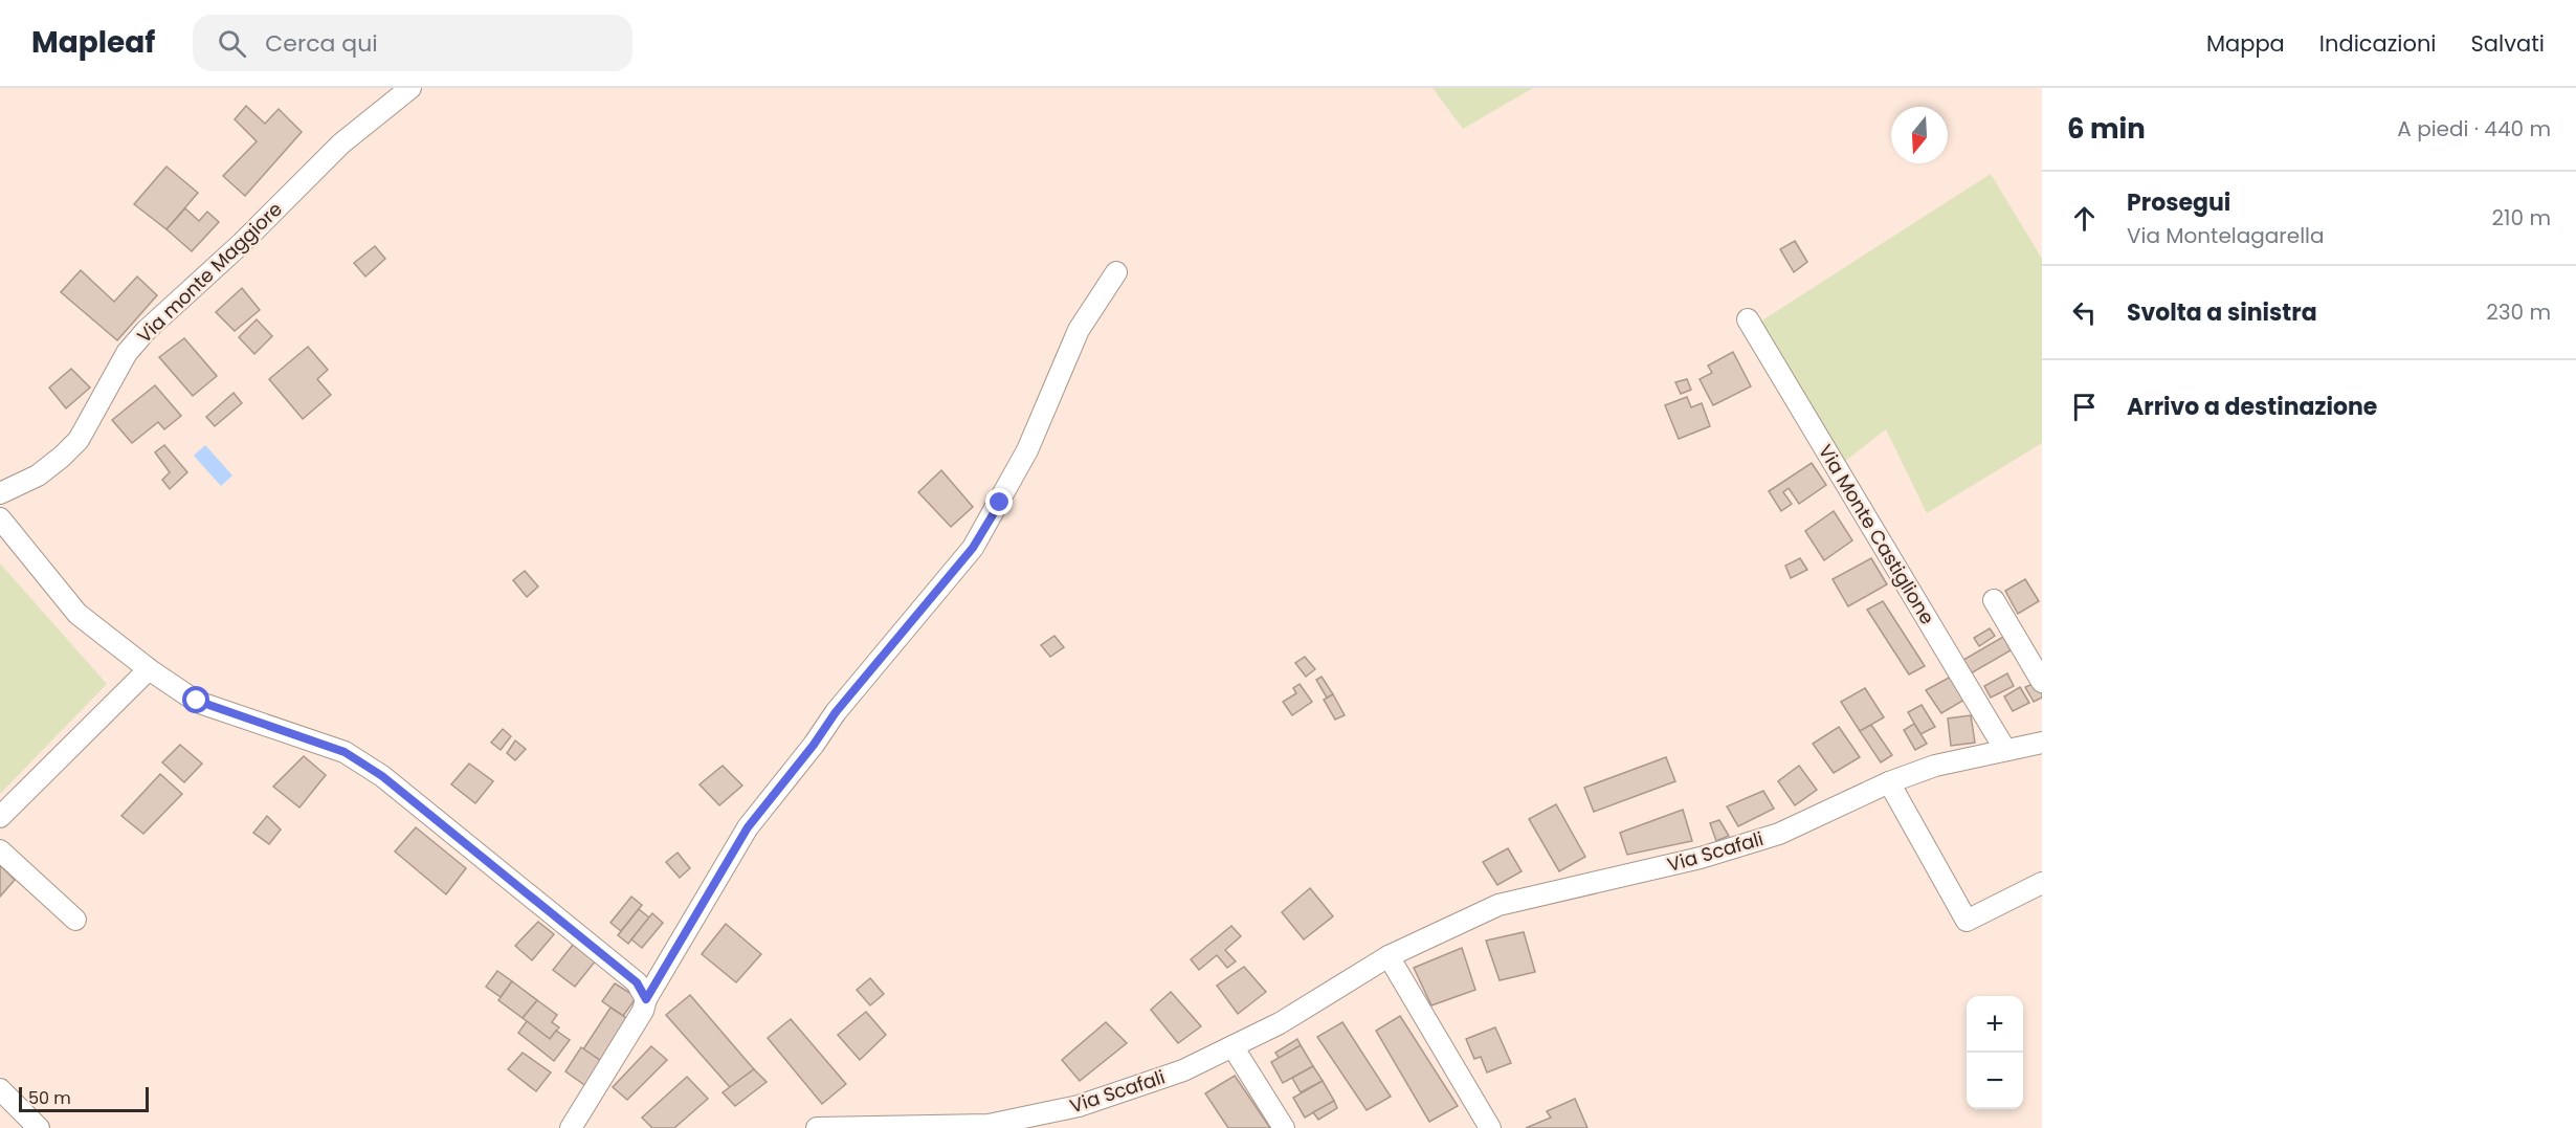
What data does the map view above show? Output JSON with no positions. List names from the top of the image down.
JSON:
{
  "streets": {
    "street": ["Via monte Maggiore", "Via Monte Castiglione", "Via Scafali"]
  },
  "crossings": [
    ["Via Monte Castiglione", "Via Scafali"]
  ],
  "scale_bar": "50 m",
  "north": "bottom",
  "page": {
    "header": "Mapleaf",
    "search": "Cerca qui",
    "nav": ["Mappa", "Indicazioni", "Salvati"],
    "heading": ["6 min", "A piedi · 440 m"],
    "list": [
      ["Prosegui", "Via Montelagarella", "210 m"],
      ["Svolta a sinistra", "230 m"],
      "Arrivo a destinazione"
    ],
    "map_buttons": ["+", "−"],
    "scale": "50 m"
  }
}
